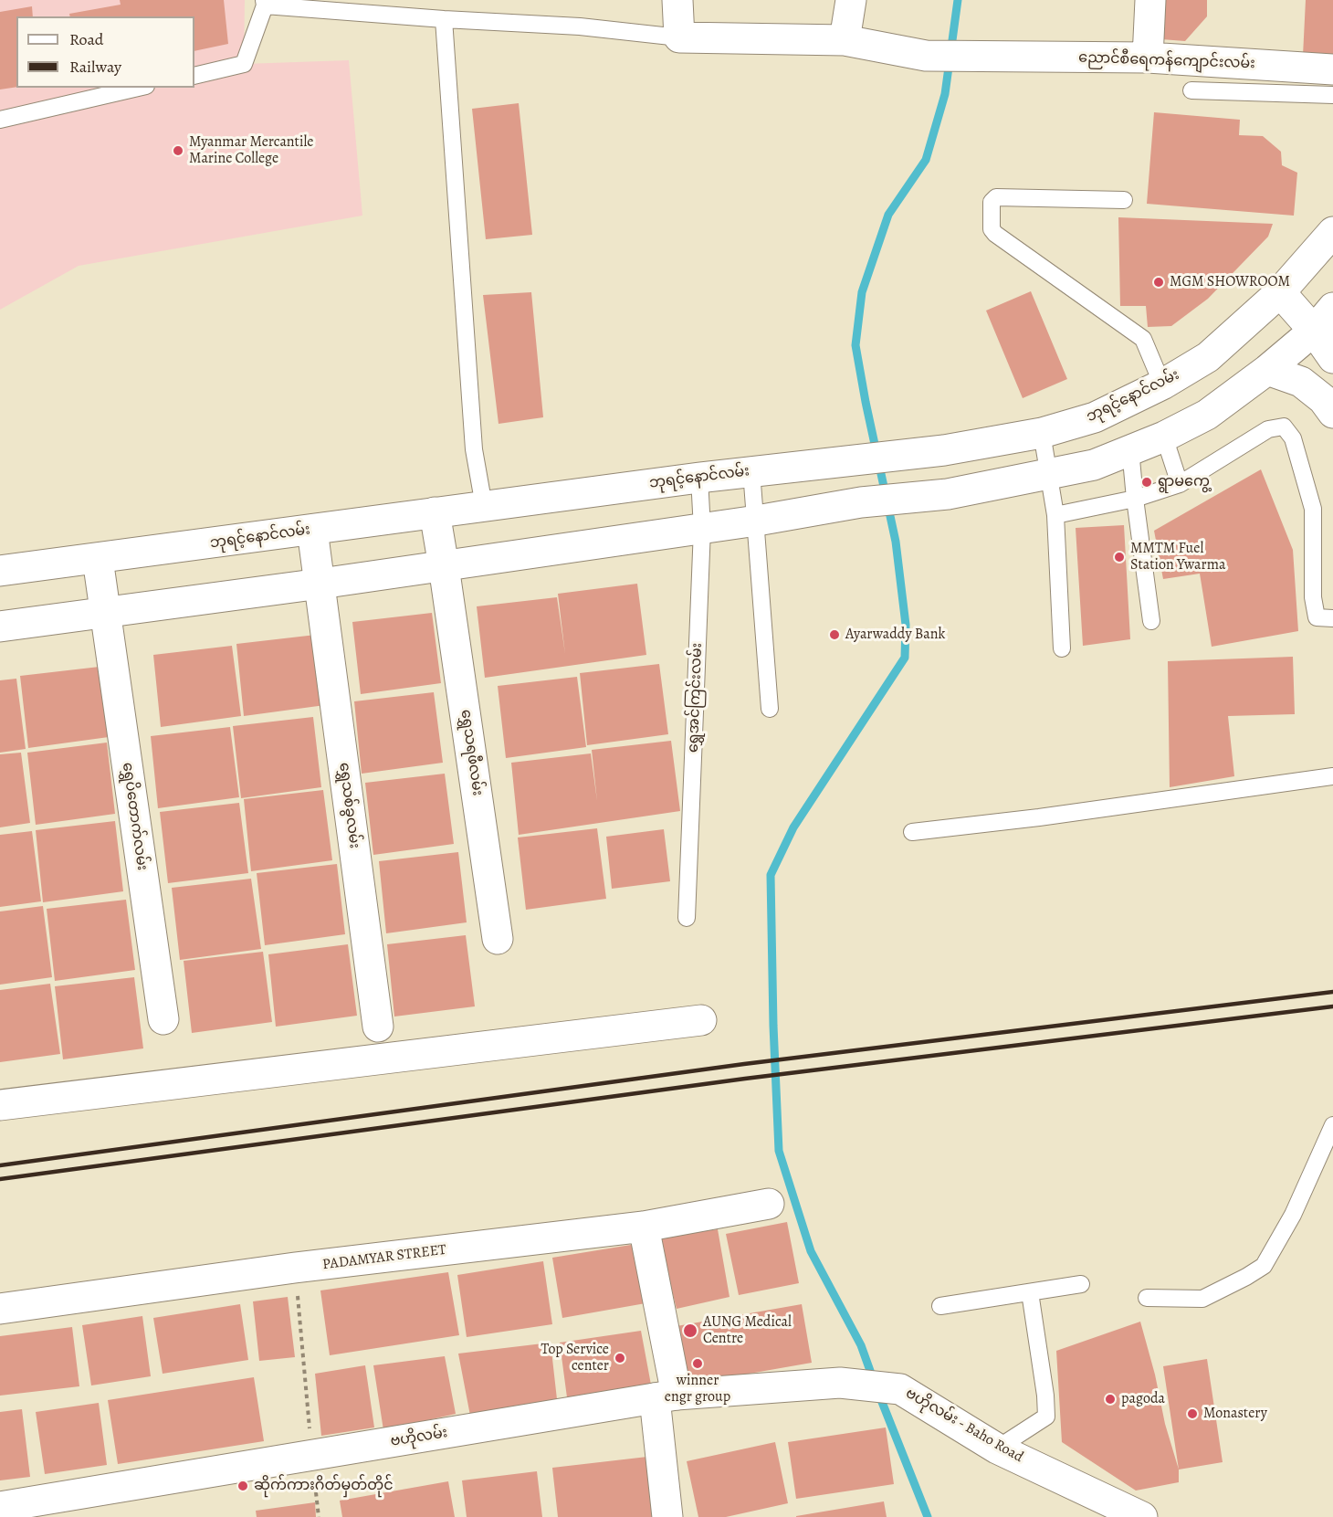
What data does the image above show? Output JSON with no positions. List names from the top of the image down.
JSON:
{
  "streets": {
    "main road": [
      "ညောင်စီရေကန်ကျောင်းလမ်း",
      "ဘုရင့်နောင်လမ်း",
      "ရွှေသရဖီလမ်း",
      "ရွှေသစ်ခွလမ်း",
      "ရွှေပိတောက်လမ်း",
      "PADAMYAR STREET",
      "ဗဟိုလမ်း - Baho Road",
      "ဗဟိုလမ်း"
    ],
    "lane": ["ရွှေအင်ကြင်းလမ်း"]
  },
  "crossings": [
    ["ဘုရင့်နောင်လမ်း", "ရွှေအင်ကြင်းလမ်း"],
    ["ဘုရင့်နောင်လမ်း", "ရွှေသရဖီလမ်း"],
    ["ဘုရင့်နောင်လမ်း", "ရွှေသစ်ခွလမ်း"],
    ["ဘုရင့်နောင်လမ်း", "ရွှေပိတောက်လမ်း"],
    ["ဗဟိုလမ်း - Baho Road", "ဗဟိုလမ်း"]
  ],
  "places": [
    "Myanmar Mercantile Marine College",
    "MGM SHOWROOM",
    "ရွာမကွေ့",
    "MMTM Fuel Station Ywarma",
    "Ayarwaddy Bank",
    "AUNG Medical Centre",
    "Top Service center",
    "winner engr group",
    "pagoda",
    "Monastery",
    "ဆိုက်ကားဂိတ်မှတ်တိုင်"
  ],
  "legend": ["Road", "Railway"]
}
